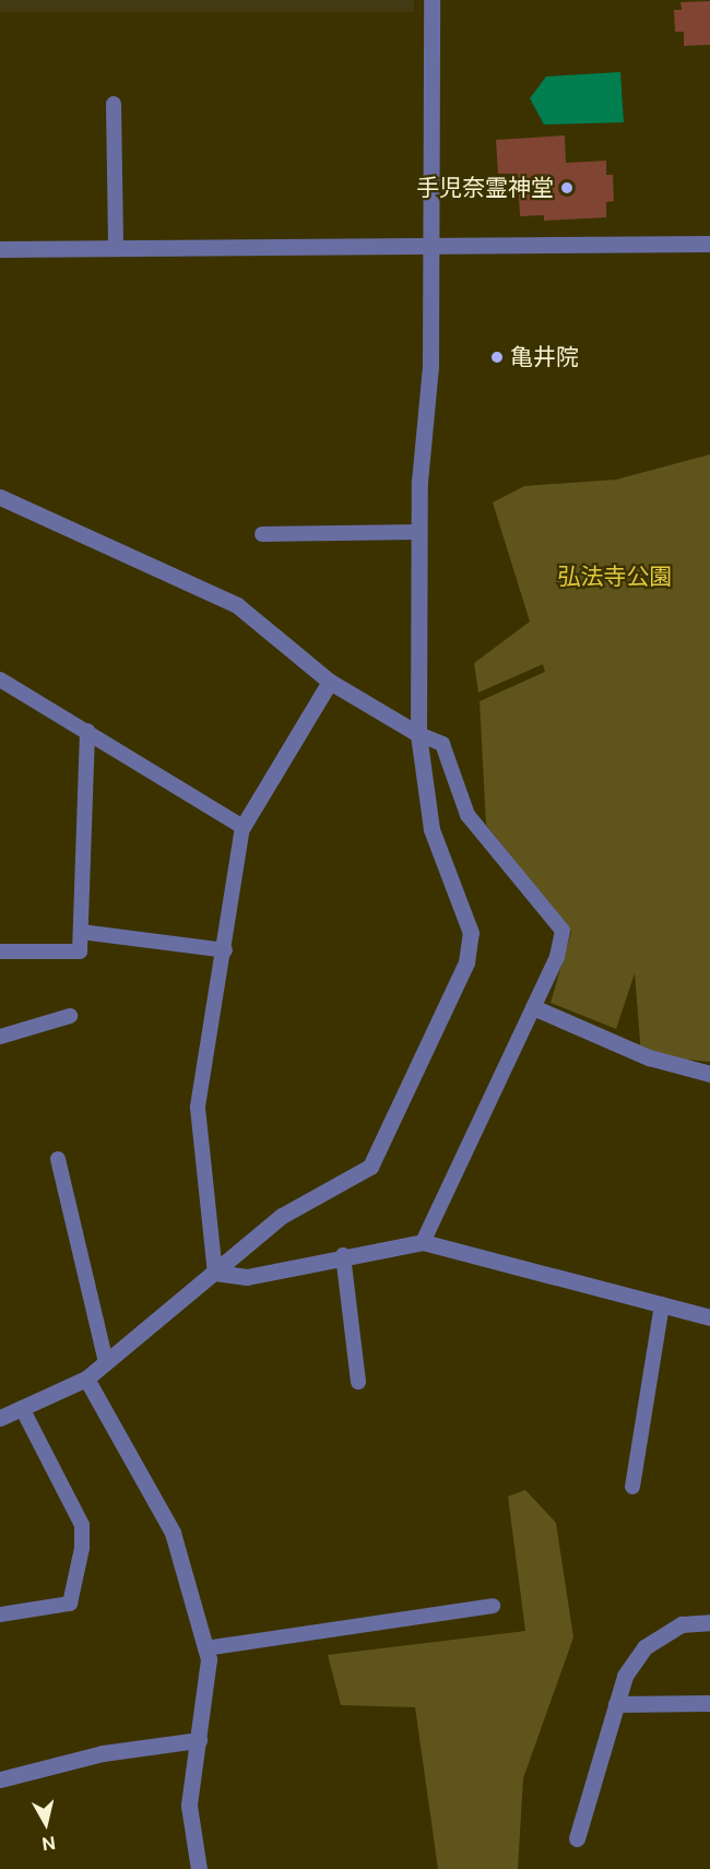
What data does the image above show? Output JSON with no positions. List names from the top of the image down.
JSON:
{
  "parks": ["弘法寺公園"],
  "places": ["手児奈霊神堂", "亀井院"],
  "north": "bottom"
}
